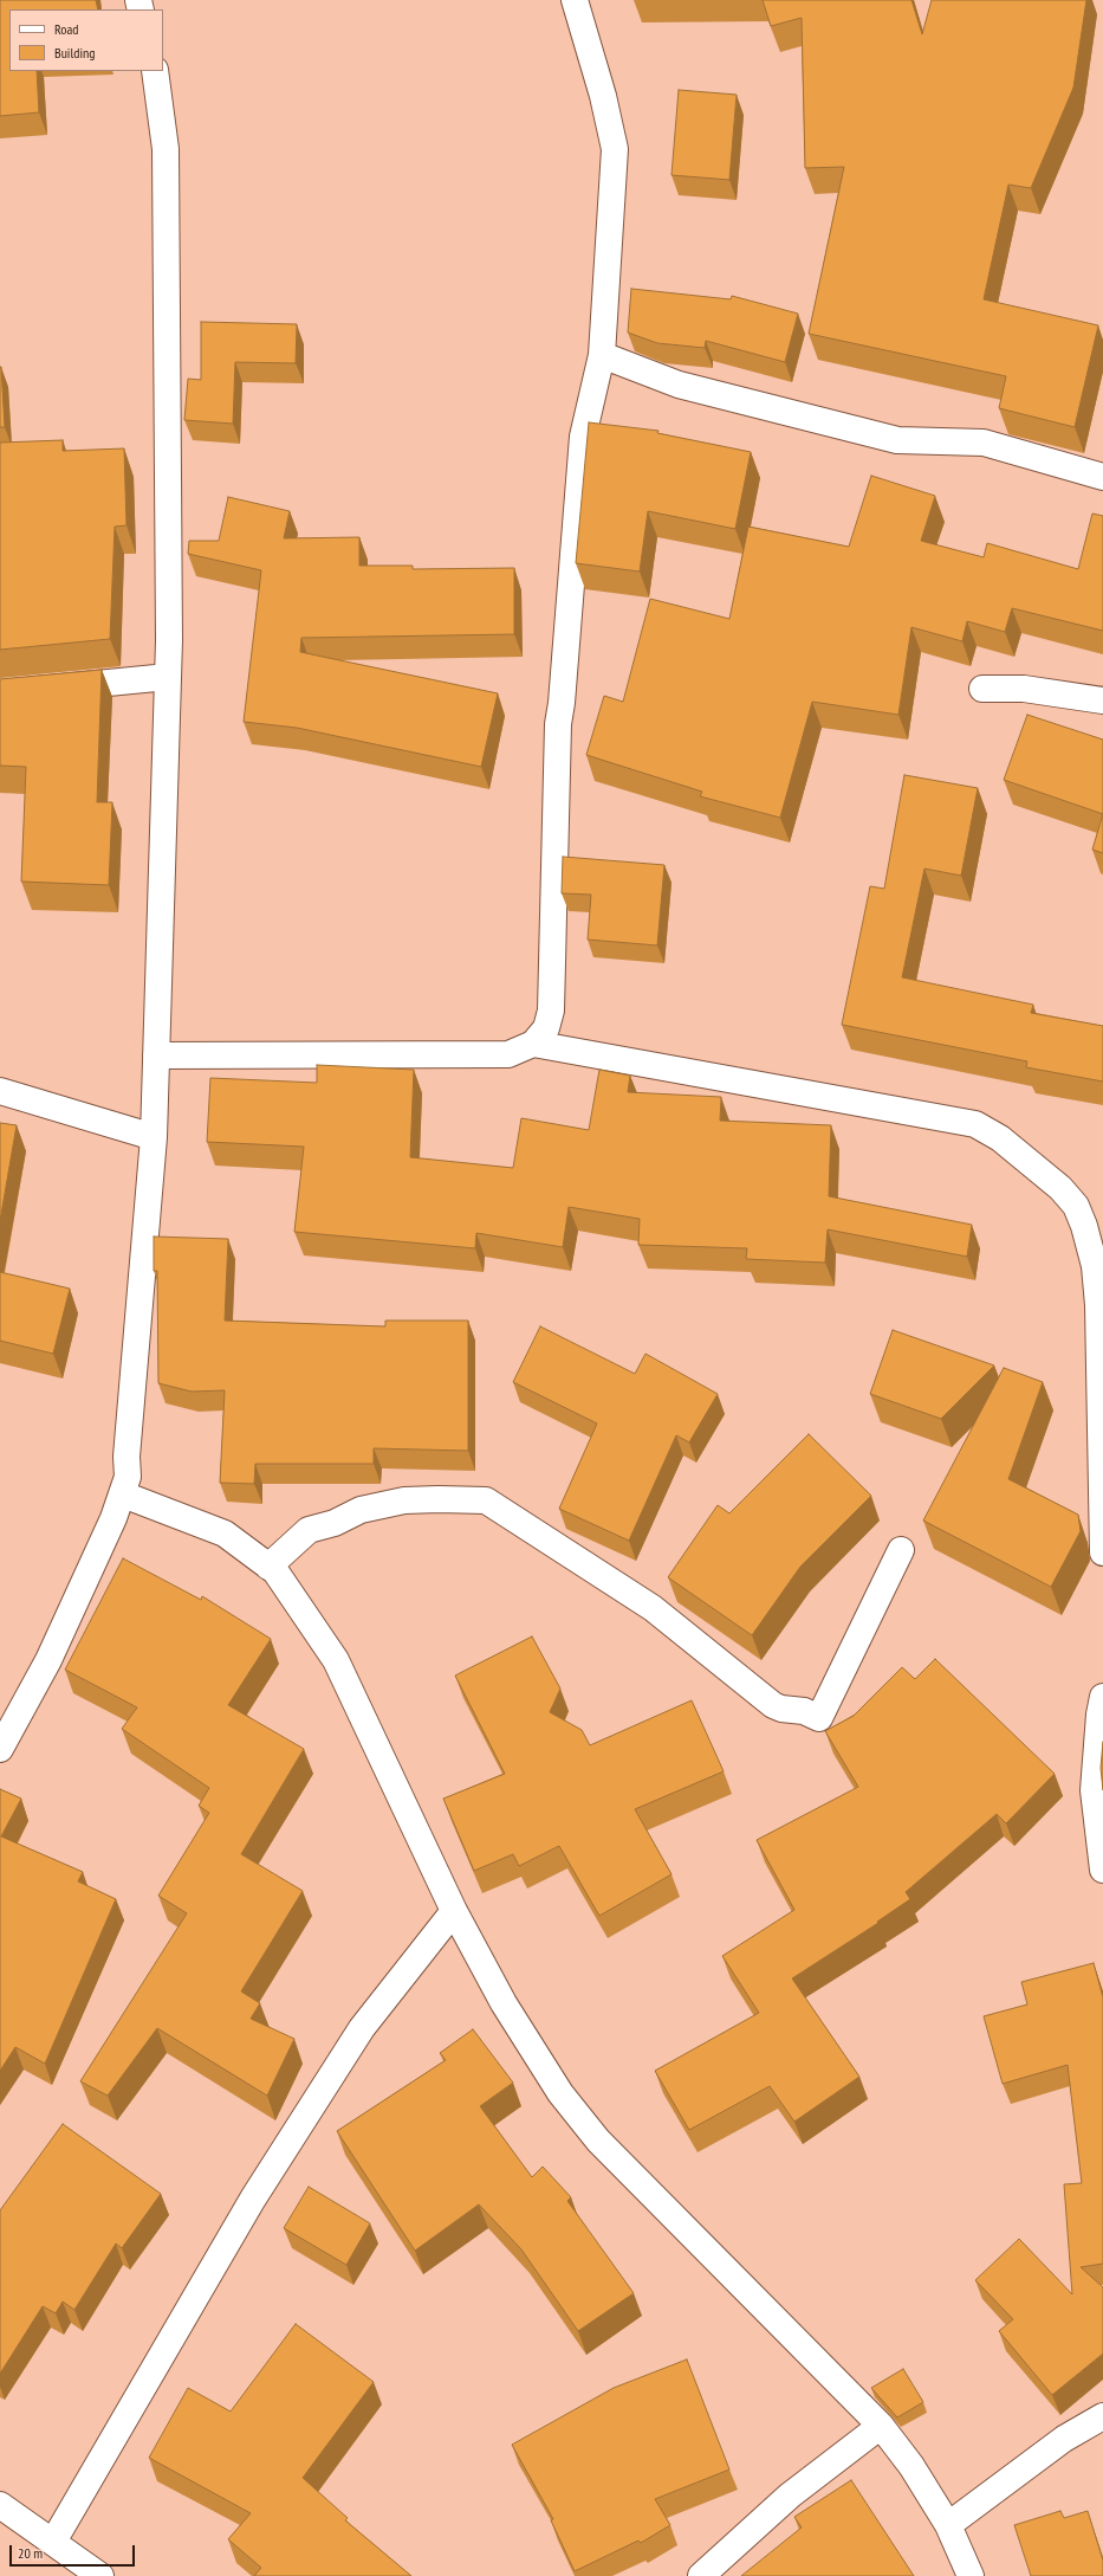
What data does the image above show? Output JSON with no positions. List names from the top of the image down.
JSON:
{
  "legend": ["Road", "Building"],
  "scale_bar": "20 m"
}
